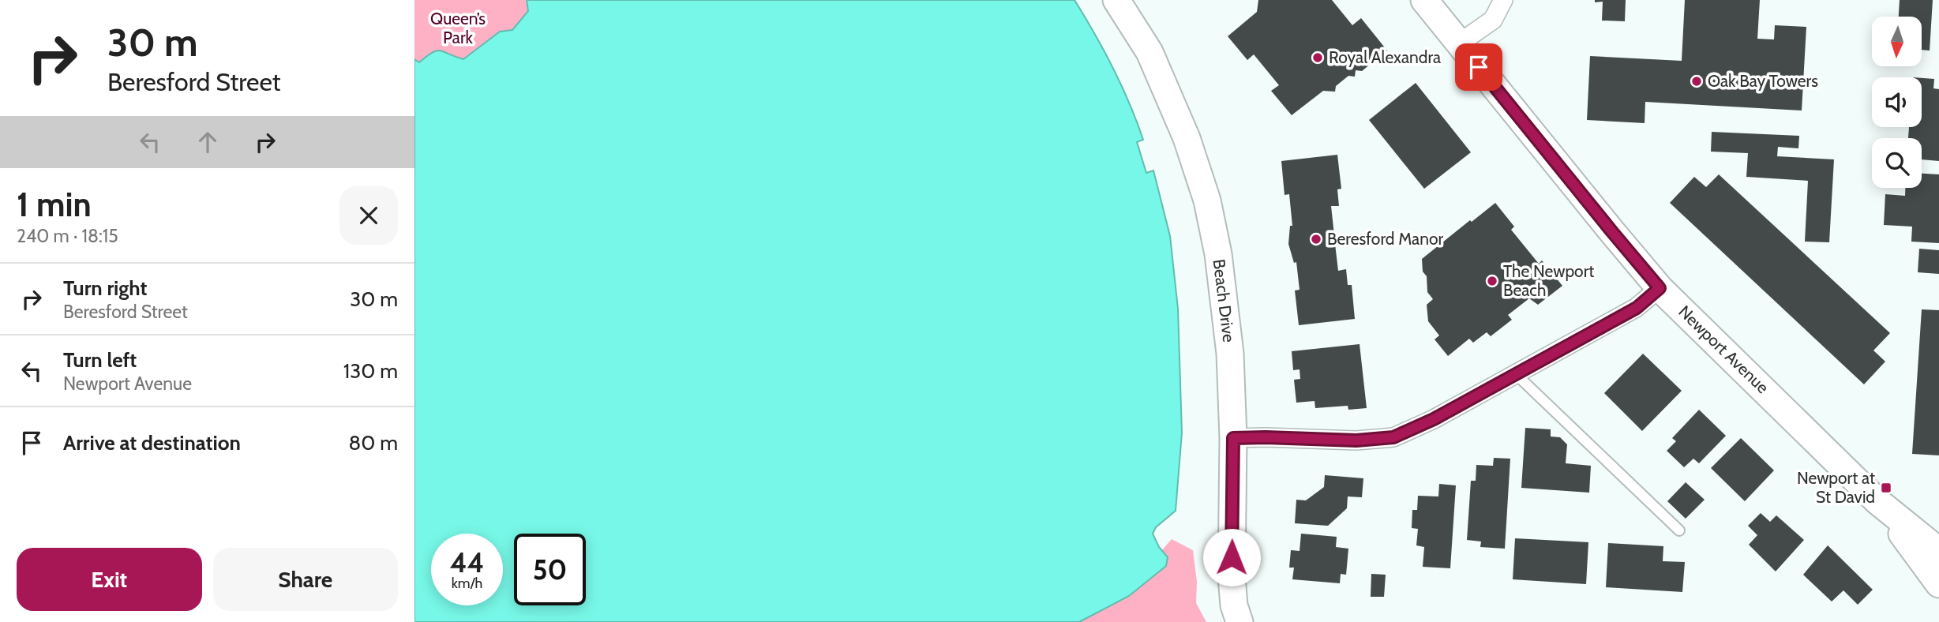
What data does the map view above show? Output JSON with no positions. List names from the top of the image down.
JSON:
{
  "streets": {
    "street": ["Beach Drive", "Newport Avenue"]
  },
  "parks": ["Queen’s Park"],
  "places": {
    "other": [
      "Royal Alexandra",
      "Oak Bay Towers",
      "Beresford Manor",
      "The Newport Beach"
    ],
    "transit": ["Newport at St David"]
  },
  "north": "bottom",
  "page": {
    "turn": ["30 m", "Beresford Street"],
    "heading": ["1 min", "240 m · 18:15"],
    "list": [
      {
        "name": "Turn right",
        "note": "Beresford Street",
        "value": "30 m"
      },
      {
        "name": "Turn left",
        "note": "Newport Avenue",
        "value": "130 m"
      },
      {
        "name": "Arrive at destination",
        "value": "80 m"
      }
    ],
    "speed": "44 km/h",
    "limit": "50",
    "buttons": ["Exit", "Share"]
  }
}
